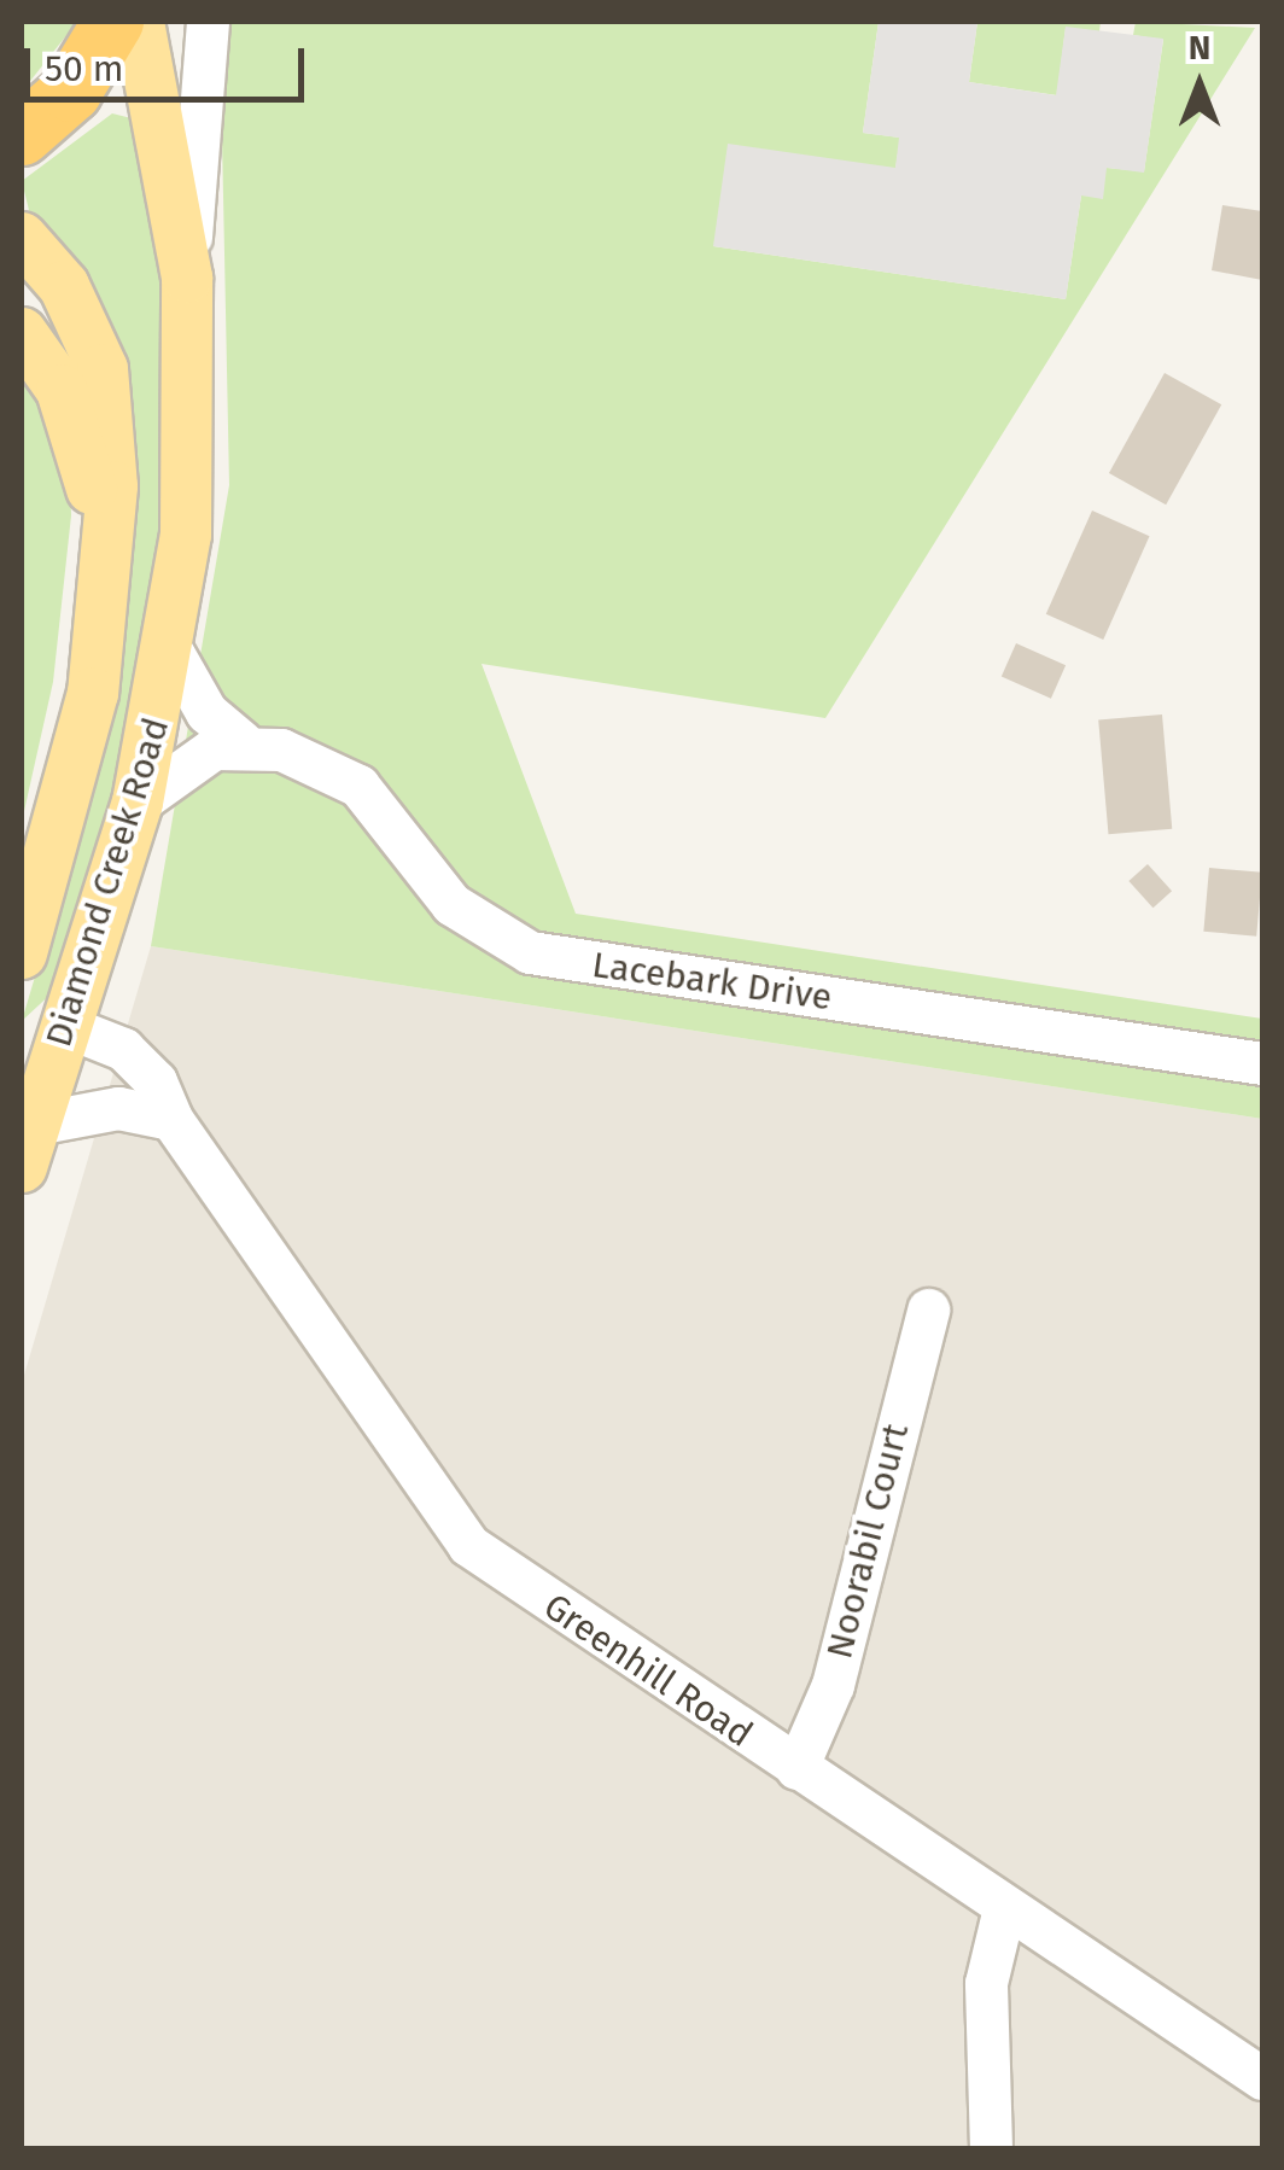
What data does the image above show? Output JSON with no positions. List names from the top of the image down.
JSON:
{
  "streets": {
    "main road": ["Diamond Creek Road"],
    "street": ["Lacebark Drive", "Noorabil Court", "Greenhill Road"]
  },
  "crossings": [
    ["Diamond Creek Road", "Lacebark Drive"],
    ["Diamond Creek Road", "Greenhill Road"],
    ["Noorabil Court", "Greenhill Road"]
  ],
  "scale_bar": "50 m",
  "north": "top"
}
